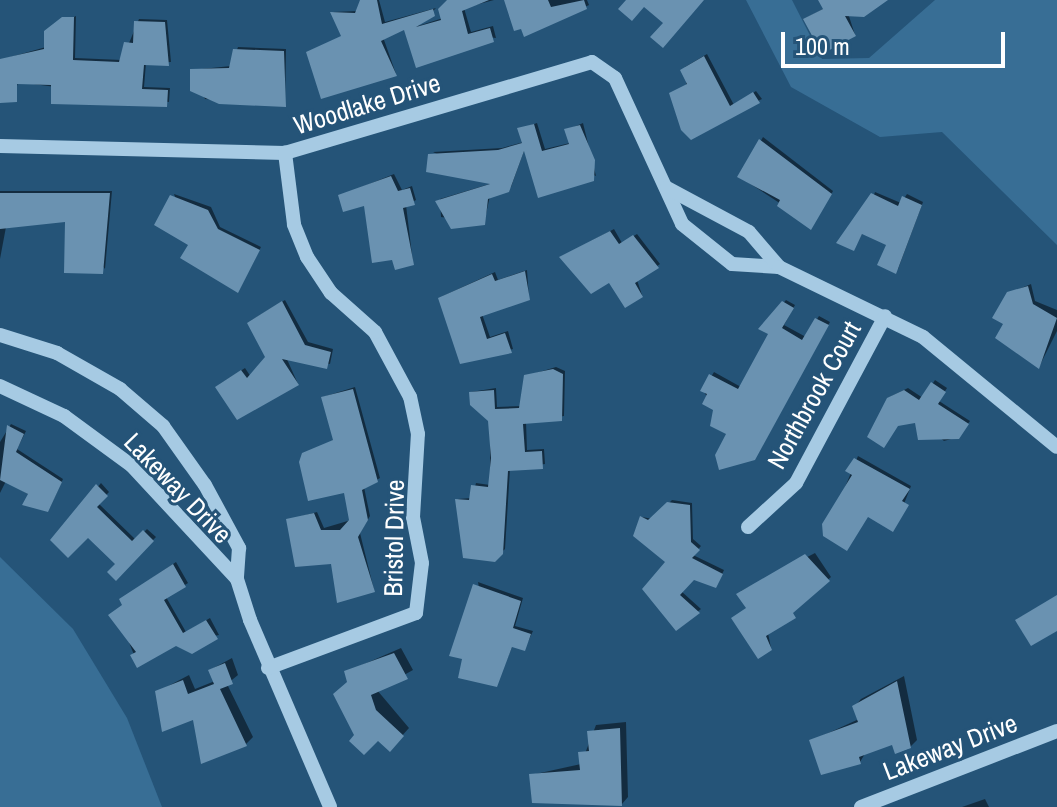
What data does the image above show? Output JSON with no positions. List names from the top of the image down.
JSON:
{
  "streets": {
    "street": [
      "Woodlake Drive",
      "Northbrook Court",
      "Lakeway Drive",
      "Bristol Drive"
    ]
  },
  "crossings": [
    ["Woodlake Drive", "Northbrook Court"],
    ["Woodlake Drive", "Bristol Drive"],
    ["Lakeway Drive", "Bristol Drive"]
  ],
  "scale_bar": "100 m"
}
